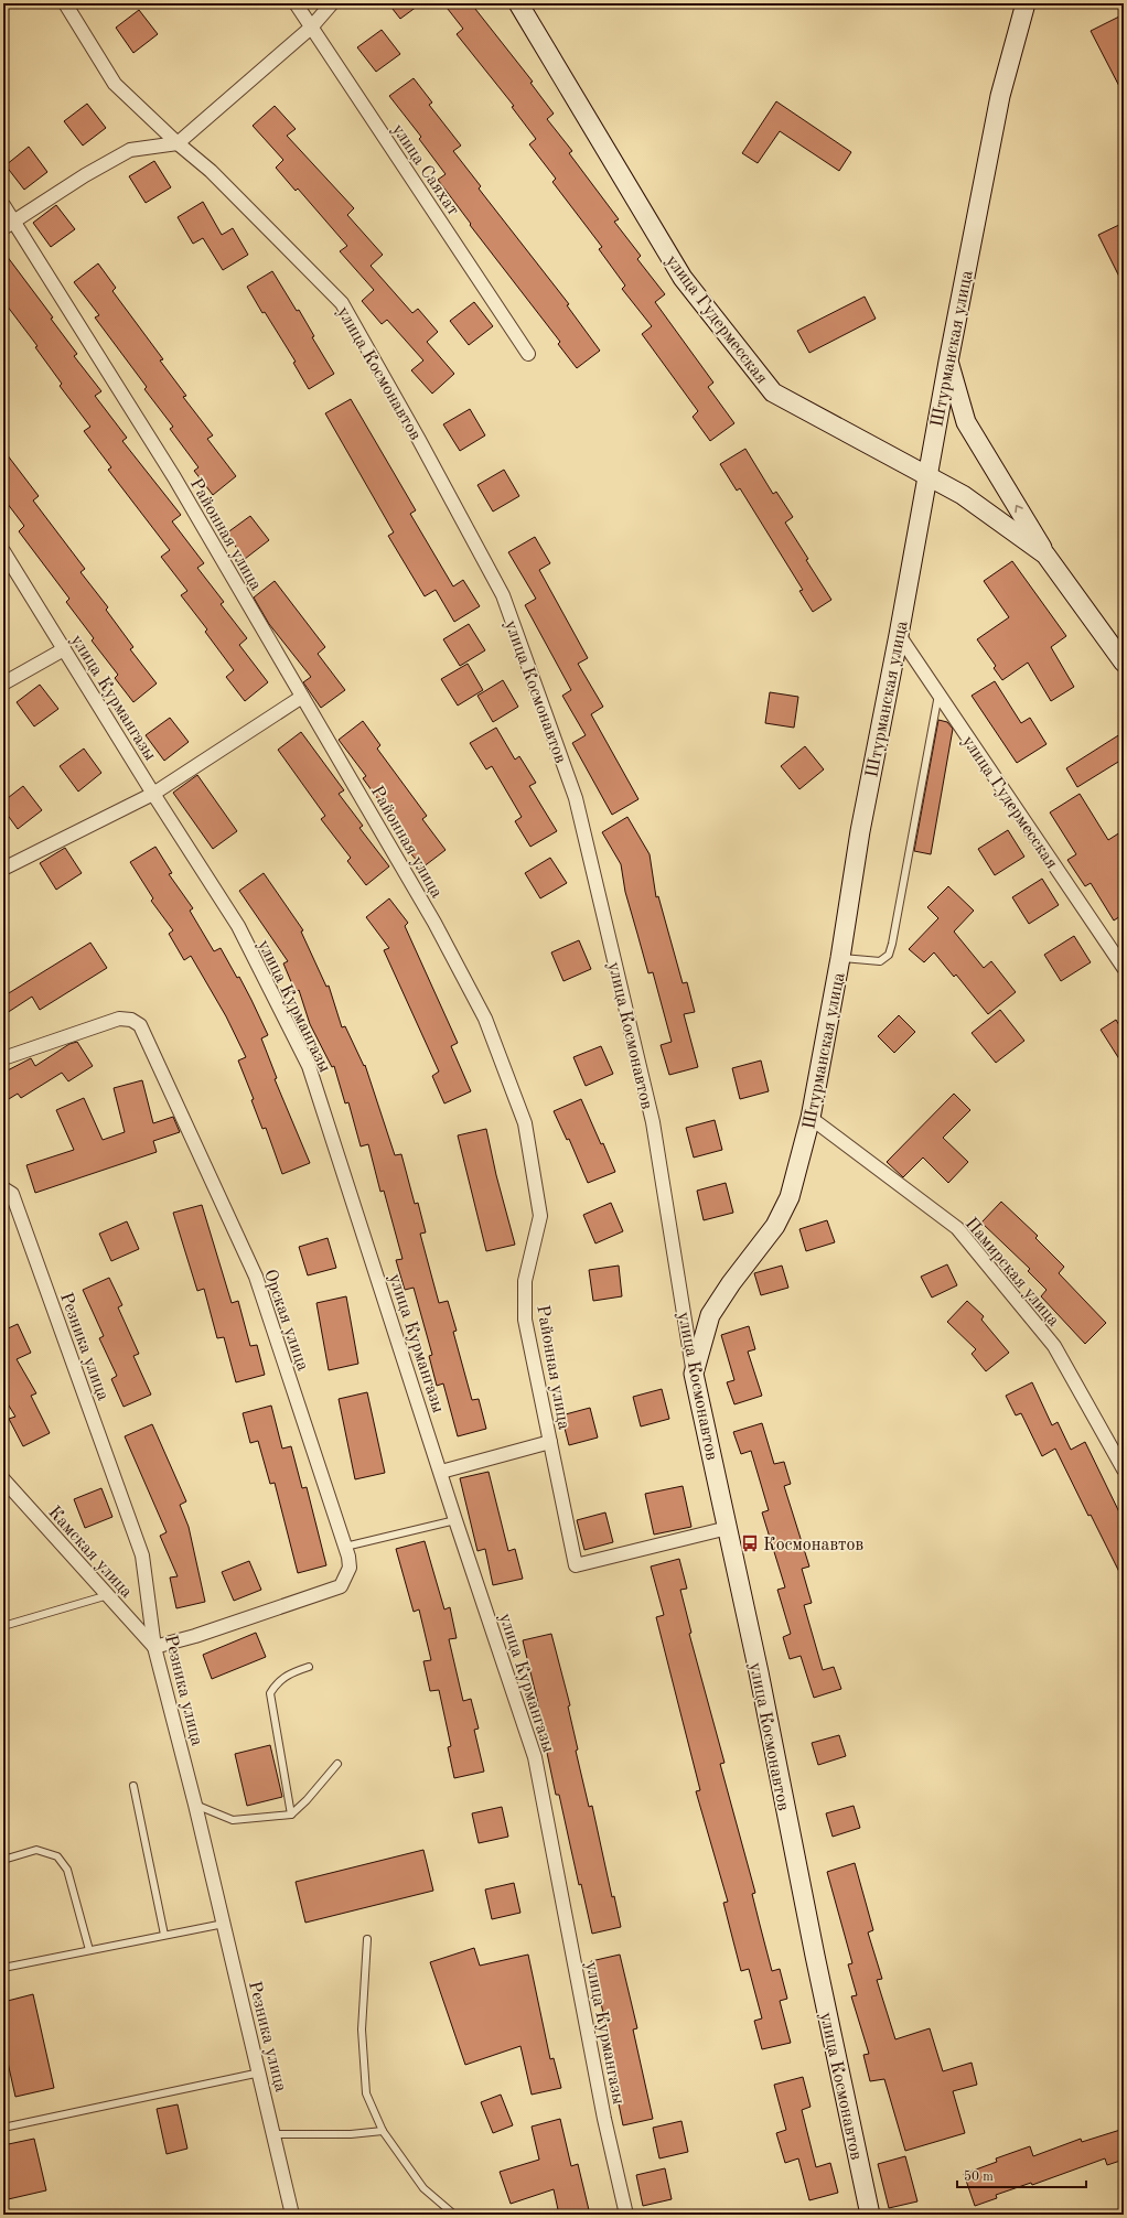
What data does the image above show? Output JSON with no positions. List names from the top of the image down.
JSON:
{
  "streets": {
    "street": [
      "улица Саяхат",
      "улица Гудермесская",
      "Штурманская улица",
      "улица Космонавтов",
      "Районная улица",
      "улица Курмангазы",
      "Памирская улица",
      "Орская улица",
      "Резника улица",
      "Камская улица"
    ]
  },
  "crossings": [
    ["улица Гудермесская", "Штурманская улица"],
    ["Штурманская улица", "улица Космонавтов"],
    ["Штурманская улица", "Памирская улица"],
    ["улица Космонавтов", "Районная улица"],
    ["Орская улица", "Резника улица"],
    ["Орская улица", "Камская улица"],
    ["Резника улица", "Камская улица"]
  ],
  "places": {
    "bus stop": ["Космонавтов"]
  },
  "scale_bar": "50 m"
}
